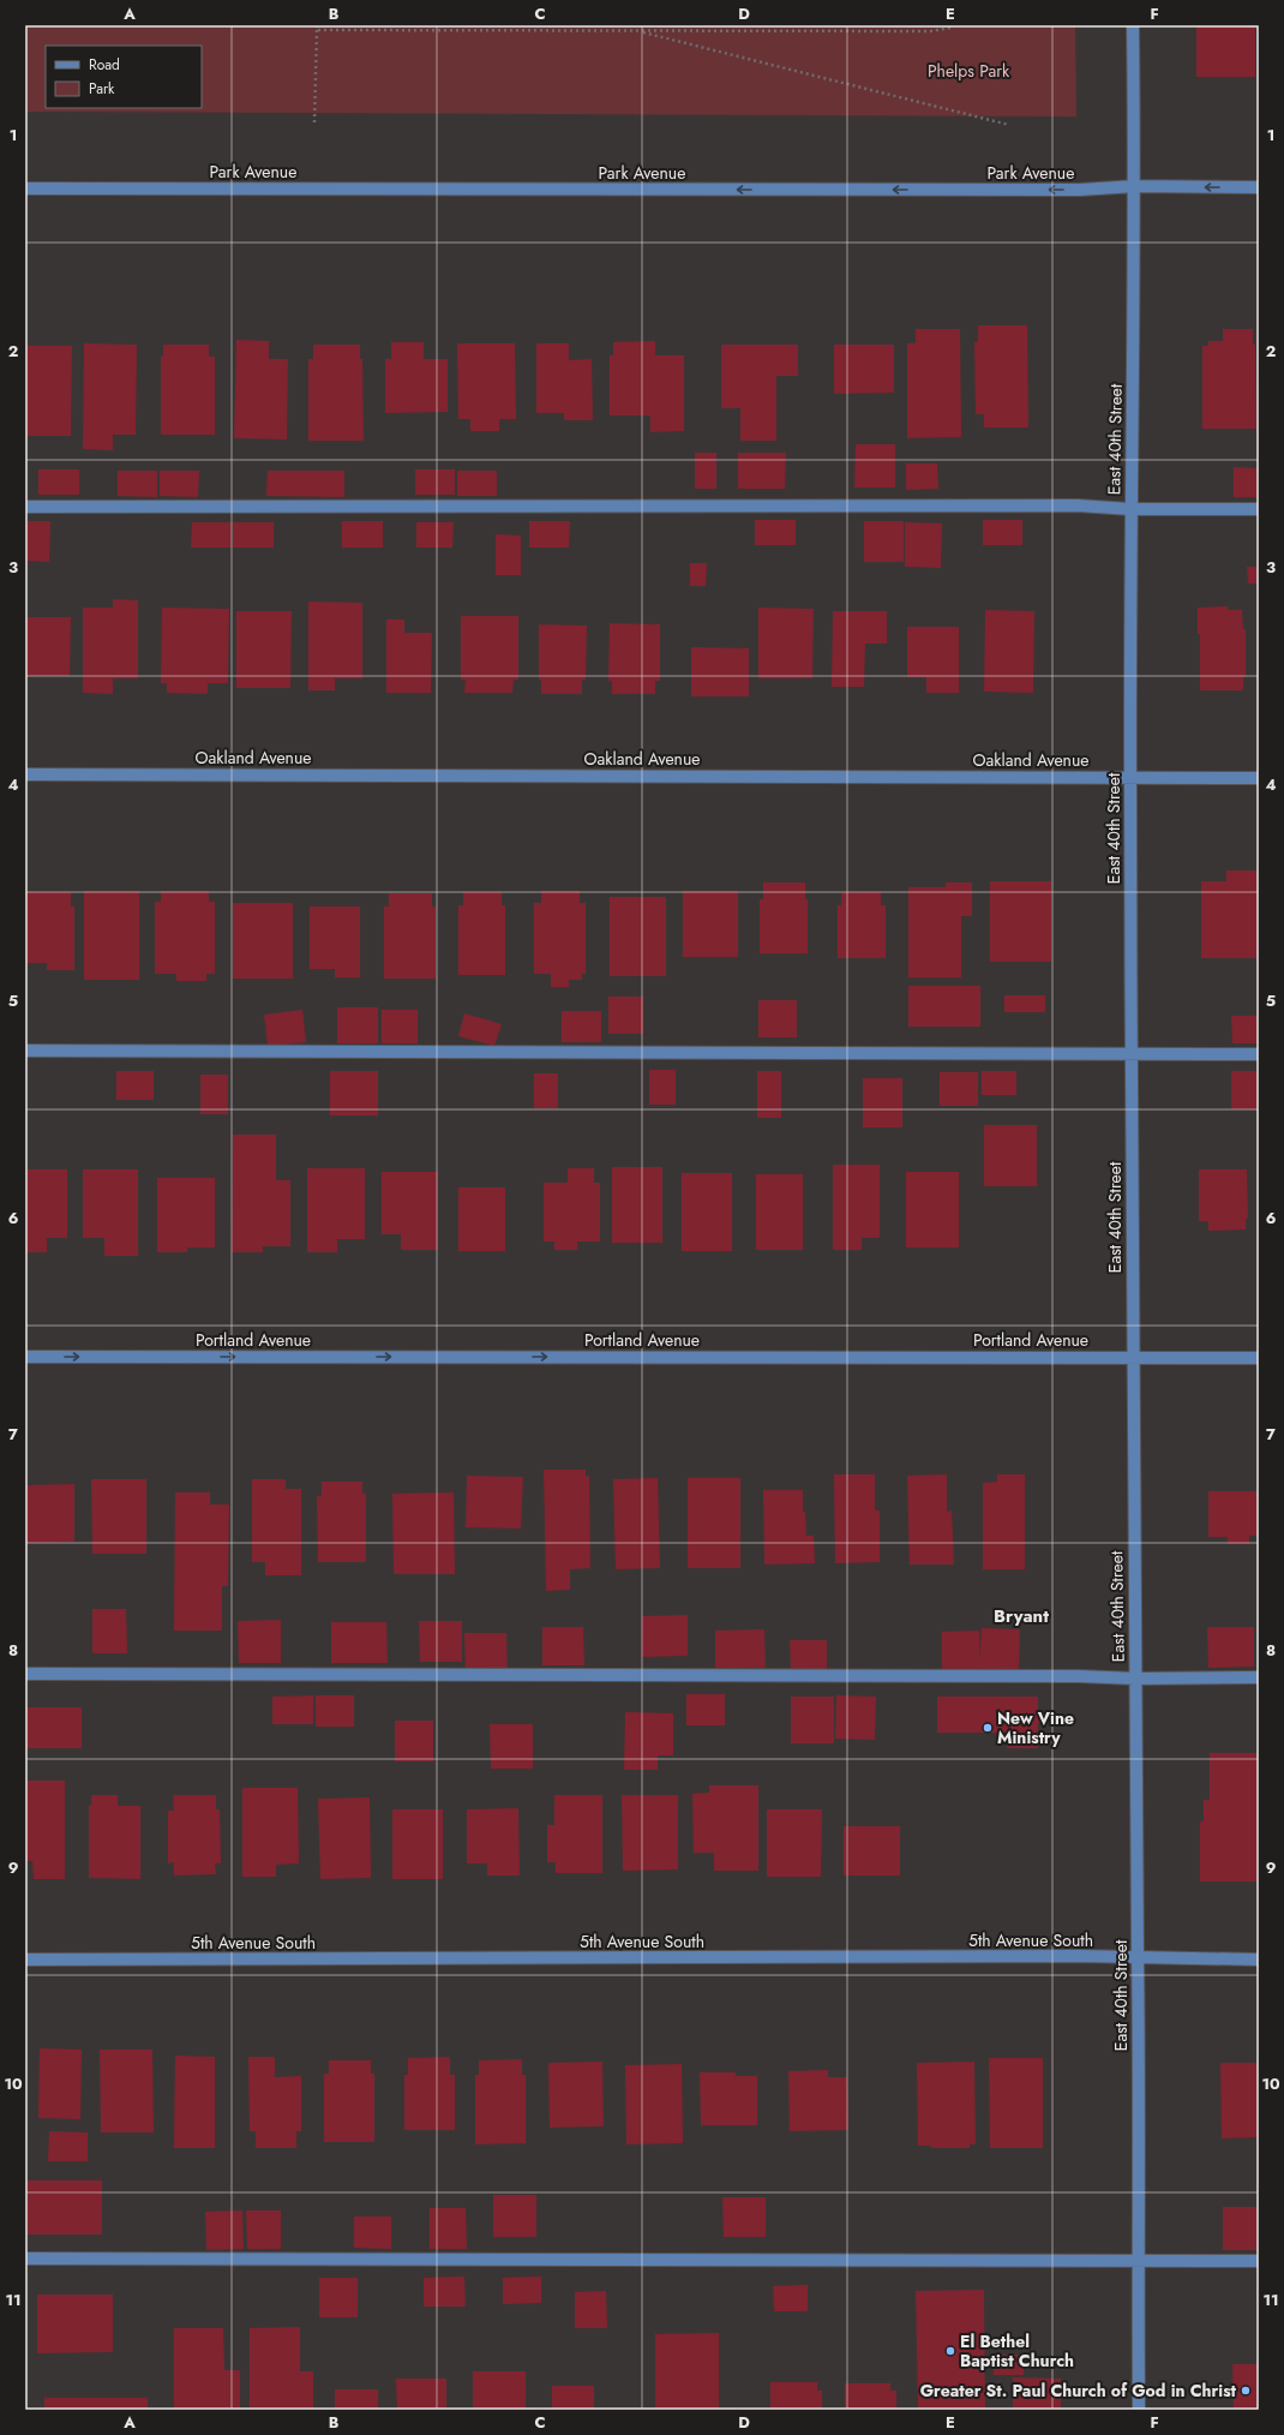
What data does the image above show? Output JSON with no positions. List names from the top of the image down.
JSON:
{
  "streets": {
    "street": [
      "Park Avenue",
      "East 40th Street",
      "Oakland Avenue",
      "Portland Avenue",
      "5th Avenue South"
    ]
  },
  "crossings": [
    ["Park Avenue", "East 40th Street"],
    ["East 40th Street", "Oakland Avenue"],
    ["East 40th Street", "Portland Avenue"],
    ["East 40th Street", "5th Avenue South"]
  ],
  "one_way": ["Park Avenue", "Portland Avenue"],
  "districts": ["Bryant"],
  "parks": ["Phelps Park"],
  "places": ["New Vine Ministry", "El Bethel Baptist Church", "Greater St. Paul Church of God in Christ"],
  "legend": ["Road", "Park"],
  "grid": {
    "columns": [
      "A",
      "B",
      "C",
      "D",
      "E",
      "F"
    ],
    "rows": [
      "1",
      "2",
      "3",
      "4",
      "5",
      "6",
      "7",
      "8",
      "9",
      "10",
      "11"
    ]
  }
}
